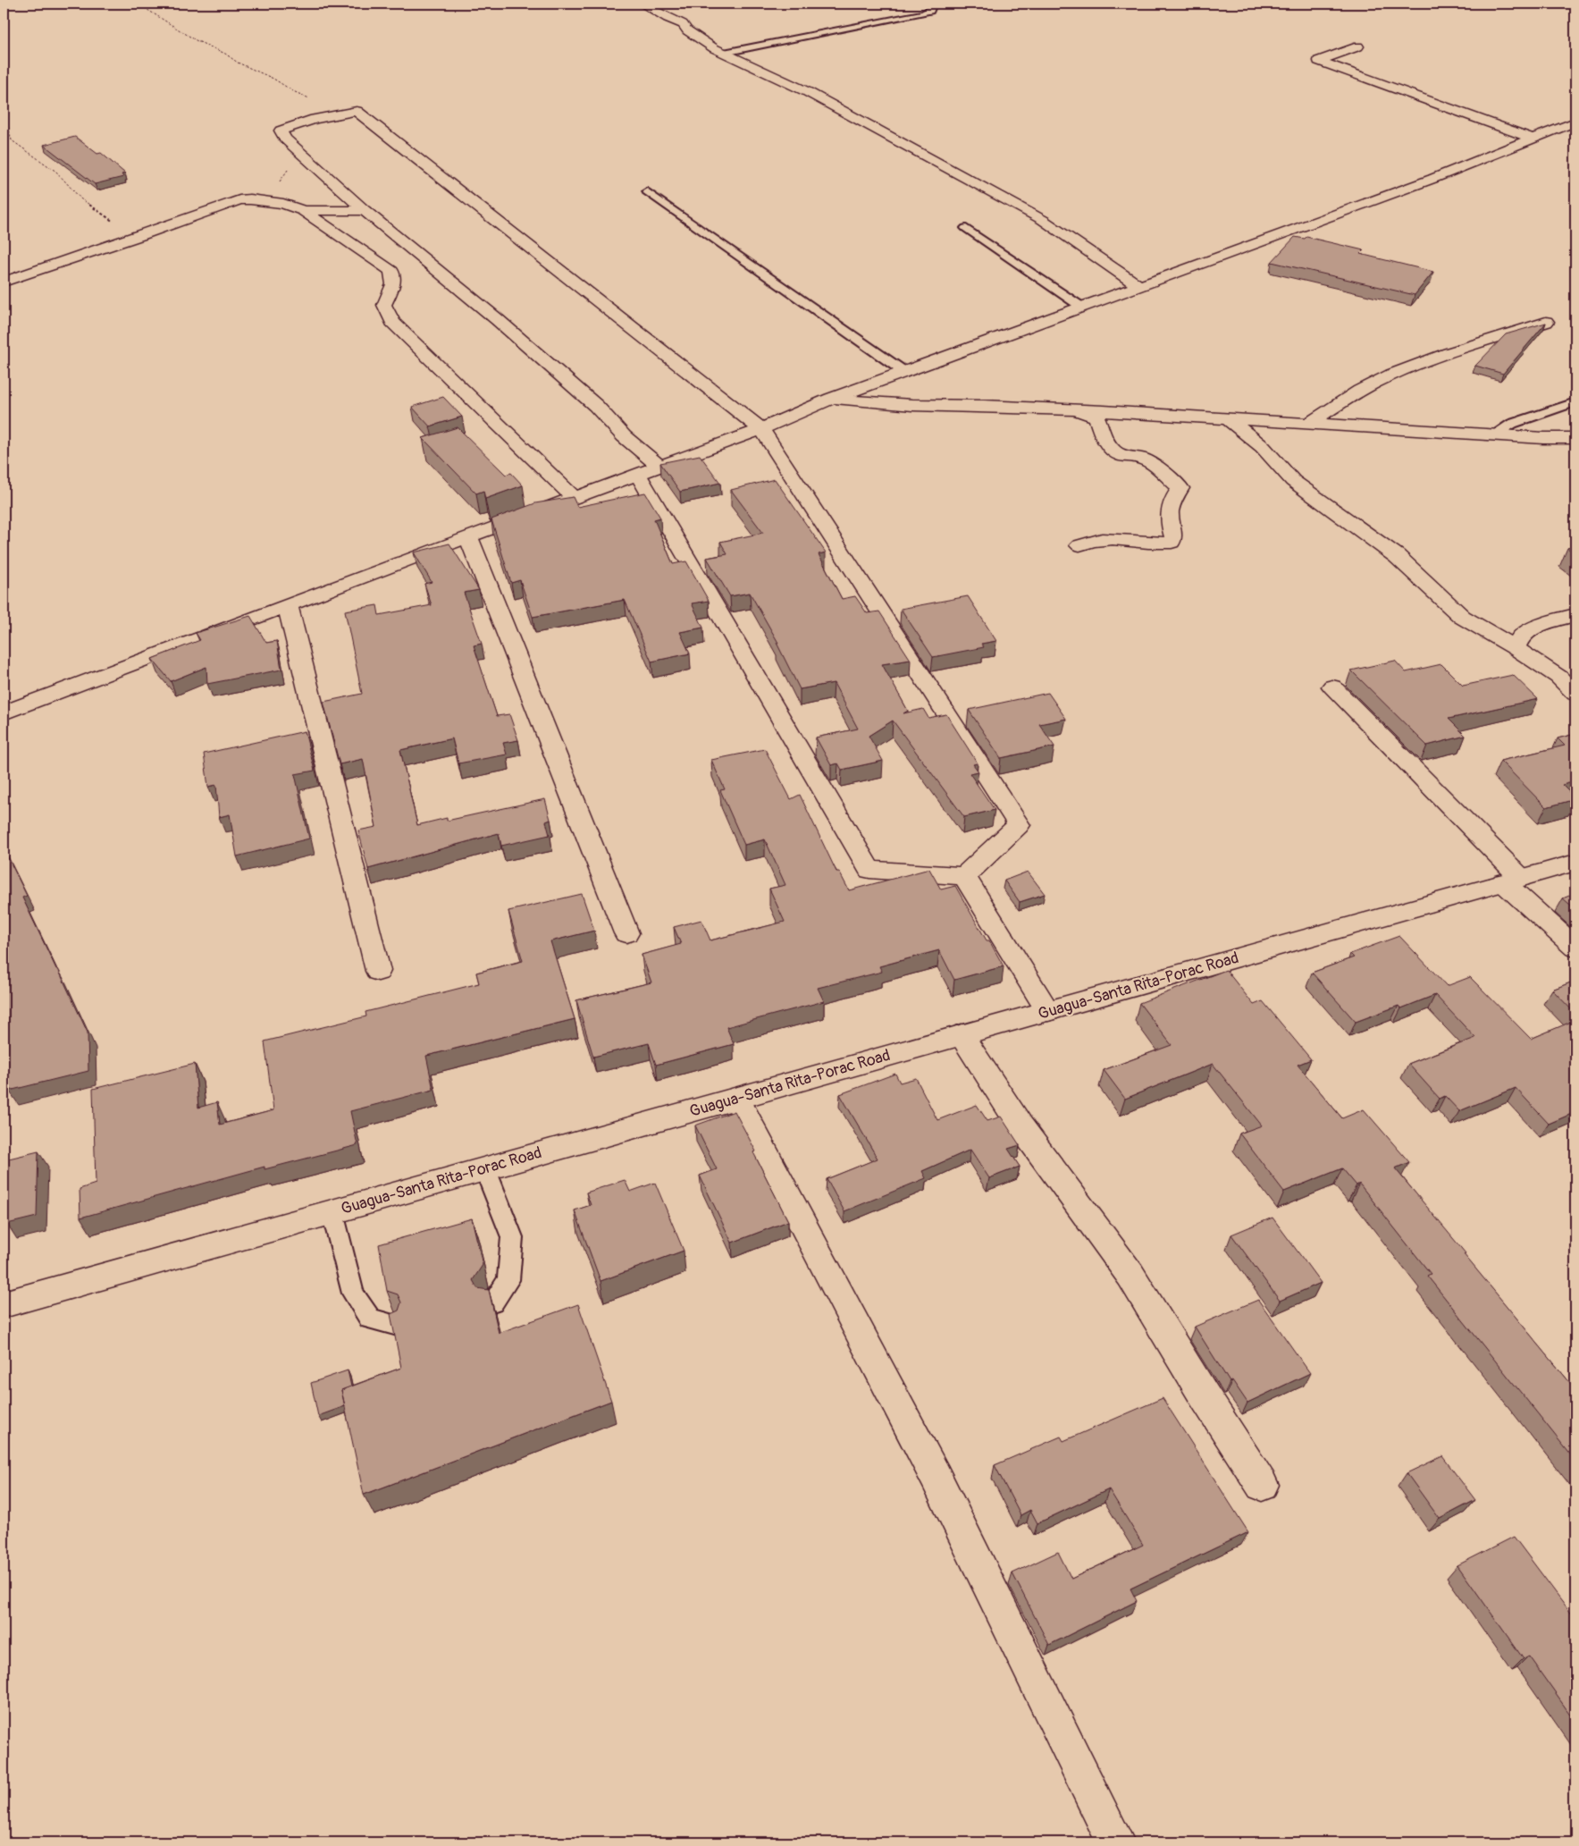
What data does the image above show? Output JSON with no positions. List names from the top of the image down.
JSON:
{
  "streets": {
    "street": ["Guagua-Santa Rita-Porac Road"]
  }
}
